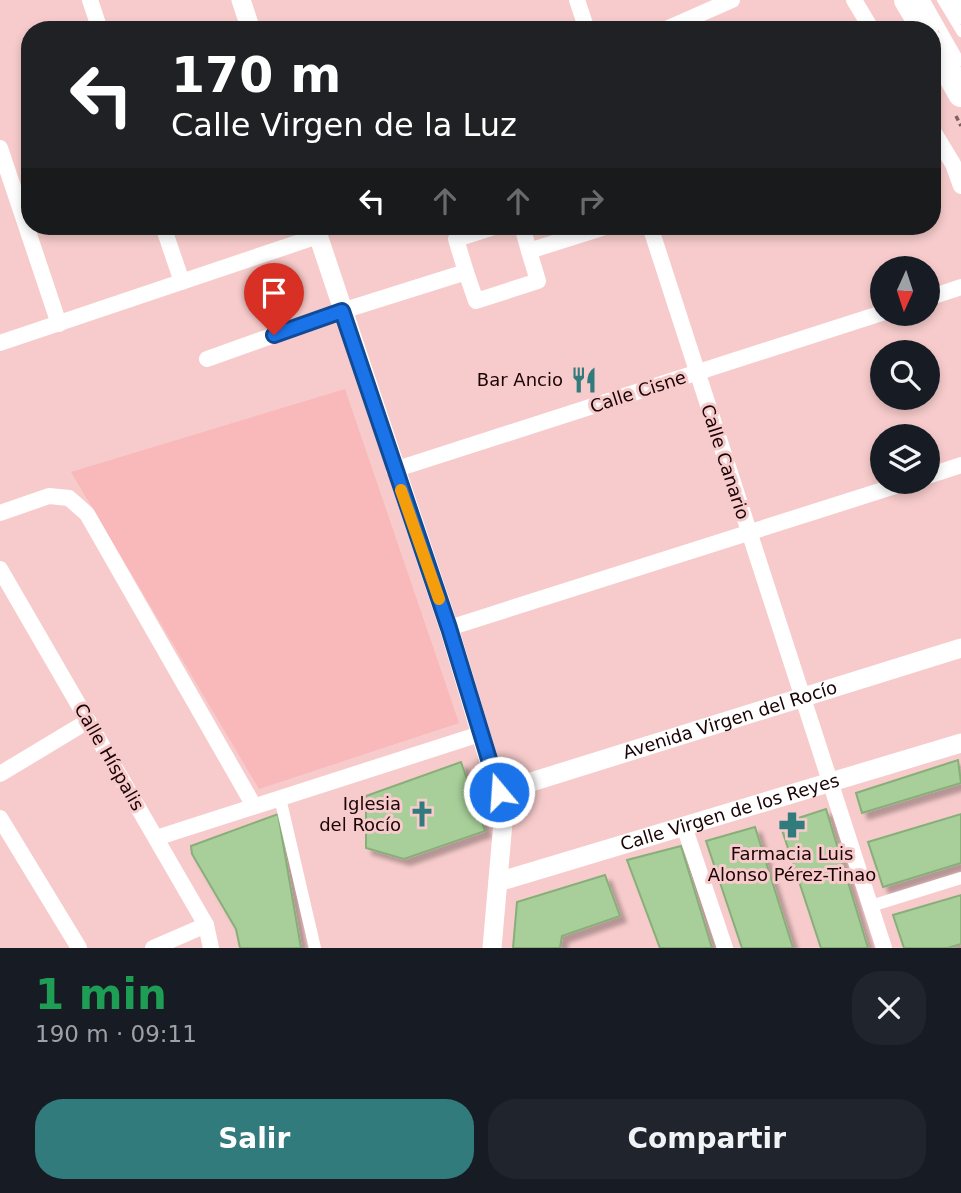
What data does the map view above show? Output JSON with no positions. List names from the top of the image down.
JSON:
{
  "streets": {
    "street": [
      "Calle Cisne",
      "Calle Canario",
      "Avenida Virgen del Rocío",
      "Calle Híspalis",
      "Calle Virgen de los Reyes"
    ]
  },
  "crossings": [
    ["Calle Cisne", "Calle Canario"],
    ["Calle Canario", "Avenida Virgen del Rocío"],
    ["Calle Canario", "Calle Virgen de los Reyes"]
  ],
  "places": {
    "restaurant": ["Bar Ancio"],
    "church": ["Iglesia del Rocío"],
    "pharmacy": ["Farmacia Luis Alonso Pérez-Tinao"]
  },
  "north": "bottom",
  "page": {
    "turn": ["170 m", "Calle Virgen de la Luz"],
    "heading": ["1 min", "190 m · 09:11"],
    "buttons": ["Salir", "Compartir"]
  }
}
